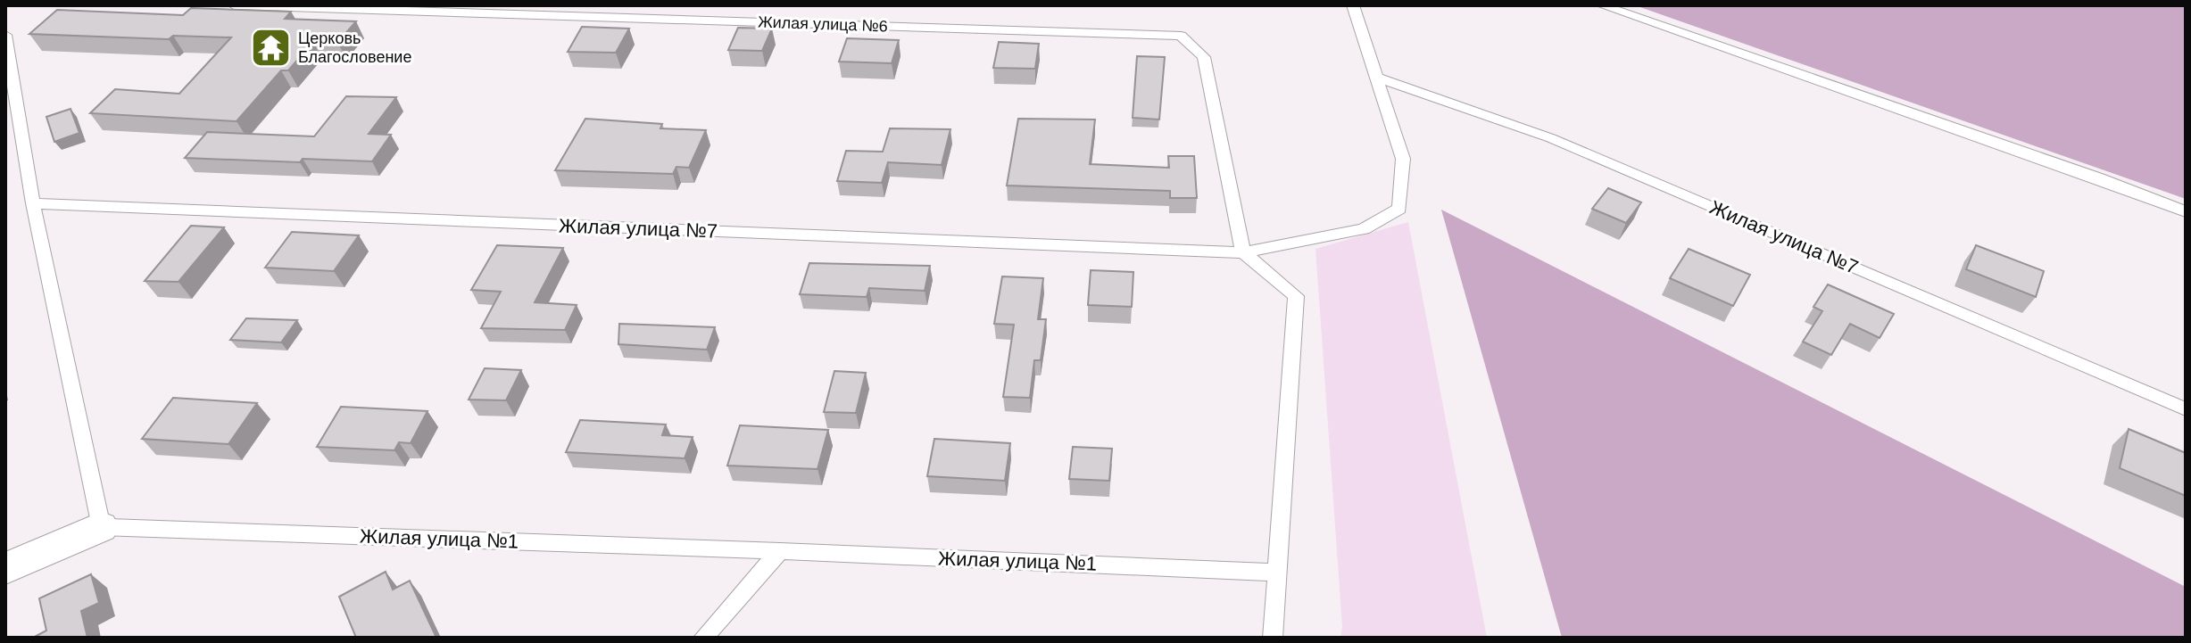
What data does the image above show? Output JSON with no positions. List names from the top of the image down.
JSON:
{
  "streets": {
    "lane": ["Жилая улица №6", "Жилая улица №7", "Жилая улица №1"]
  },
  "crossings": [
    ["Жилая улица №6", "Жилая улица №7"]
  ],
  "places": {
    "temple": ["Церковь Благословение"]
  }
}
